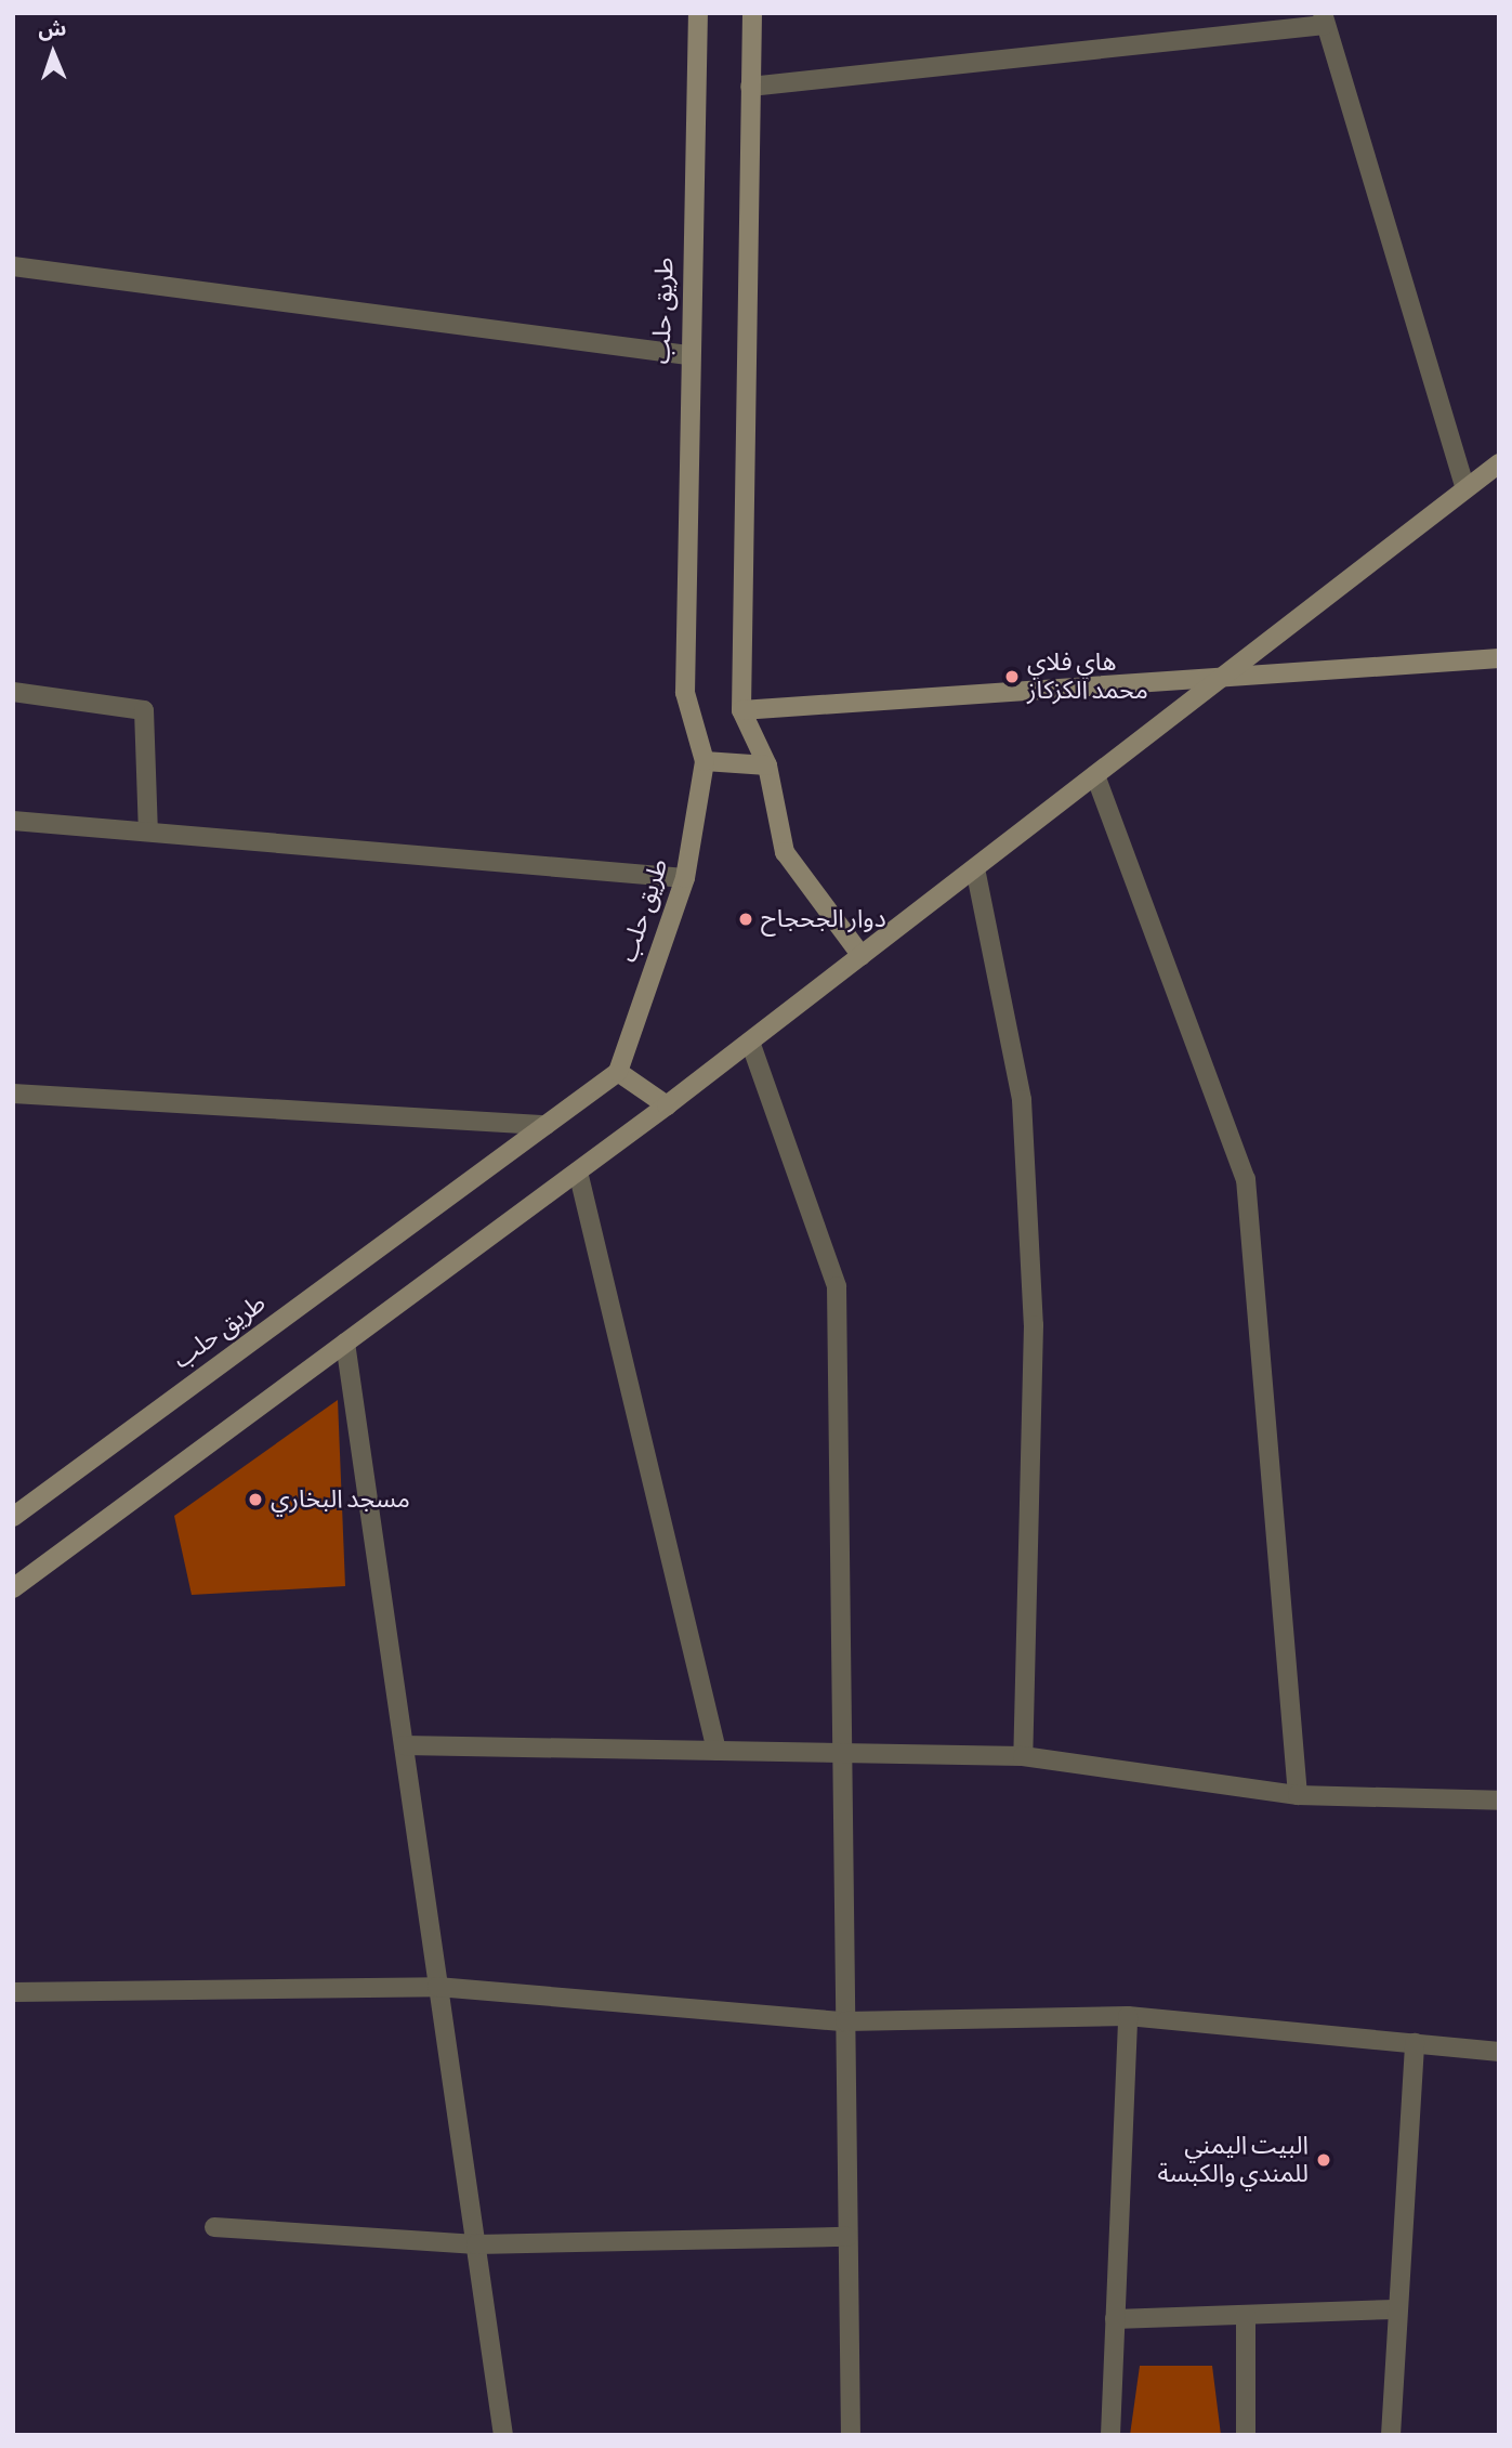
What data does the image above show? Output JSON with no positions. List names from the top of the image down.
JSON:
{
  "streets": {
    "main road": ["طريق حلب"]
  },
  "places": [
    "هاي فلاي محمد الكزكاز",
    "دوار الجحجاح",
    "مسجد البخاري",
    "البيت اليمني للمندي والكبسة"
  ],
  "north": "top"
}
